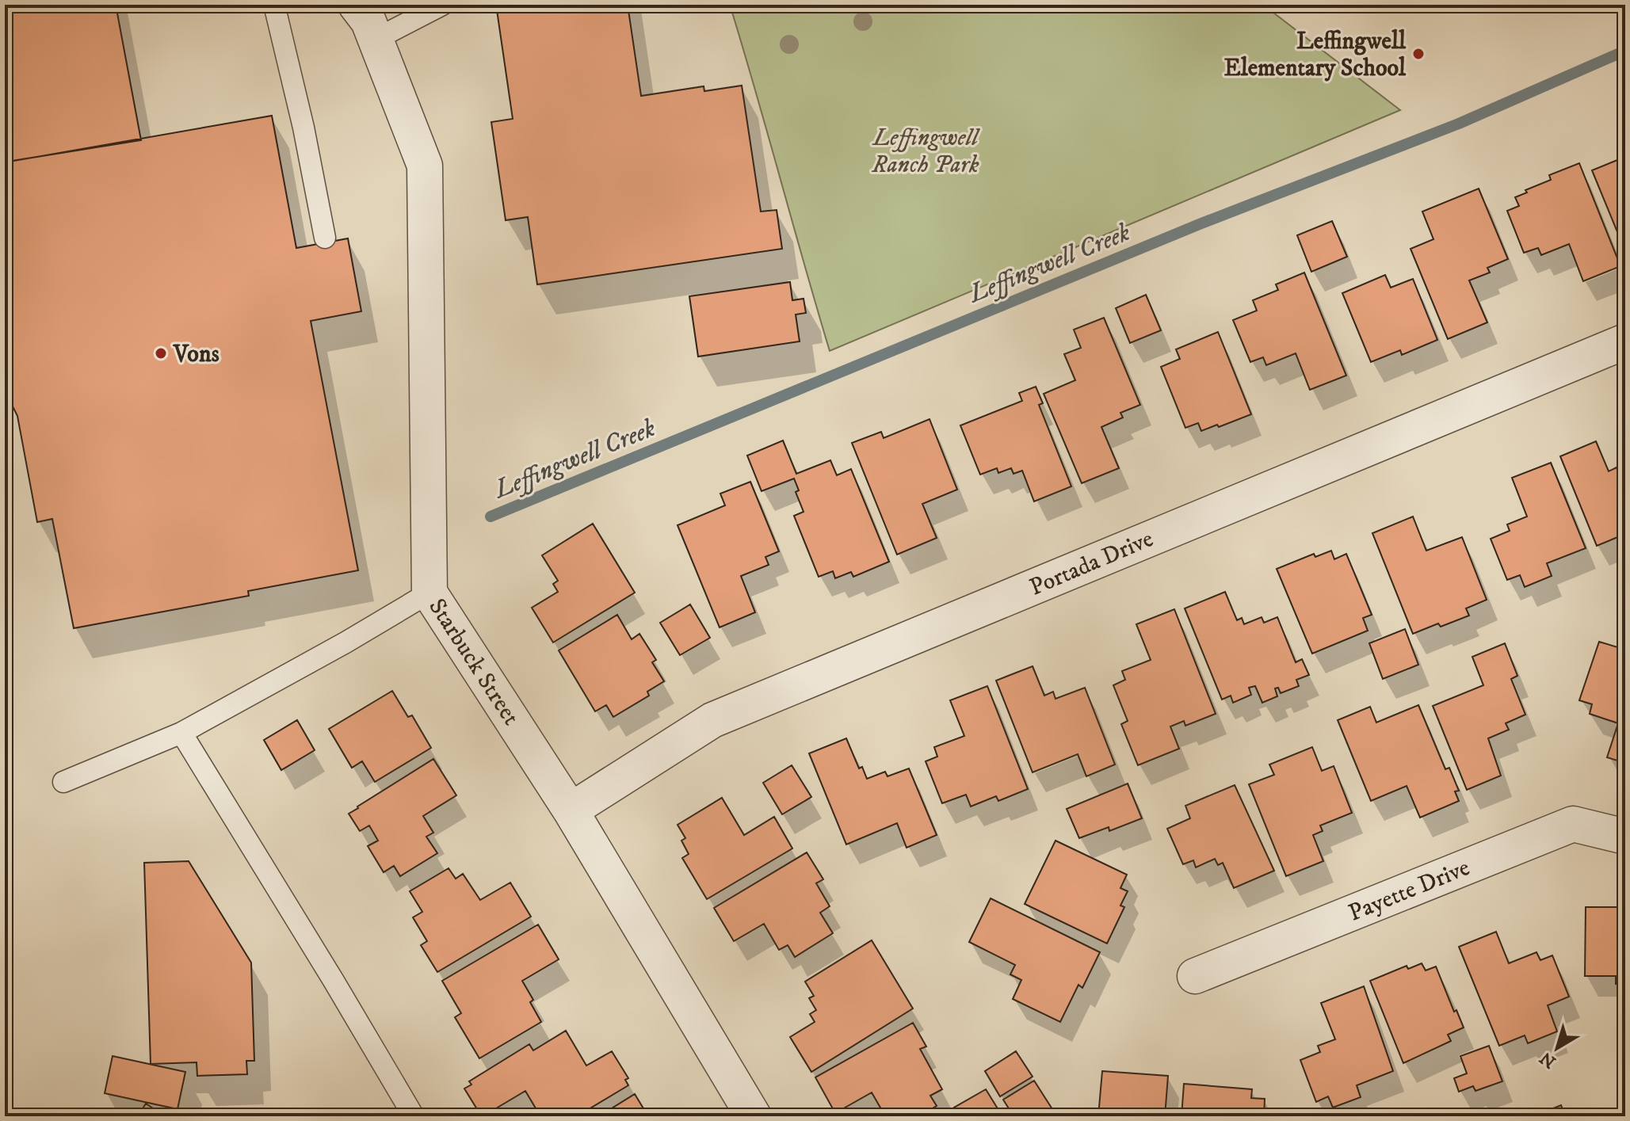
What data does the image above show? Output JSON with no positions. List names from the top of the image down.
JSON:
{
  "streets": {
    "street": ["Portada Drive", "Starbuck Street", "Payette Drive"]
  },
  "crossings": [
    ["Portada Drive", "Starbuck Street"]
  ],
  "water": ["Leffingwell Creek"],
  "parks": ["Leffingwell Ranch Park"],
  "places": ["Leffingwell Elementary School", "Vons"],
  "north": "bottom left"
}
